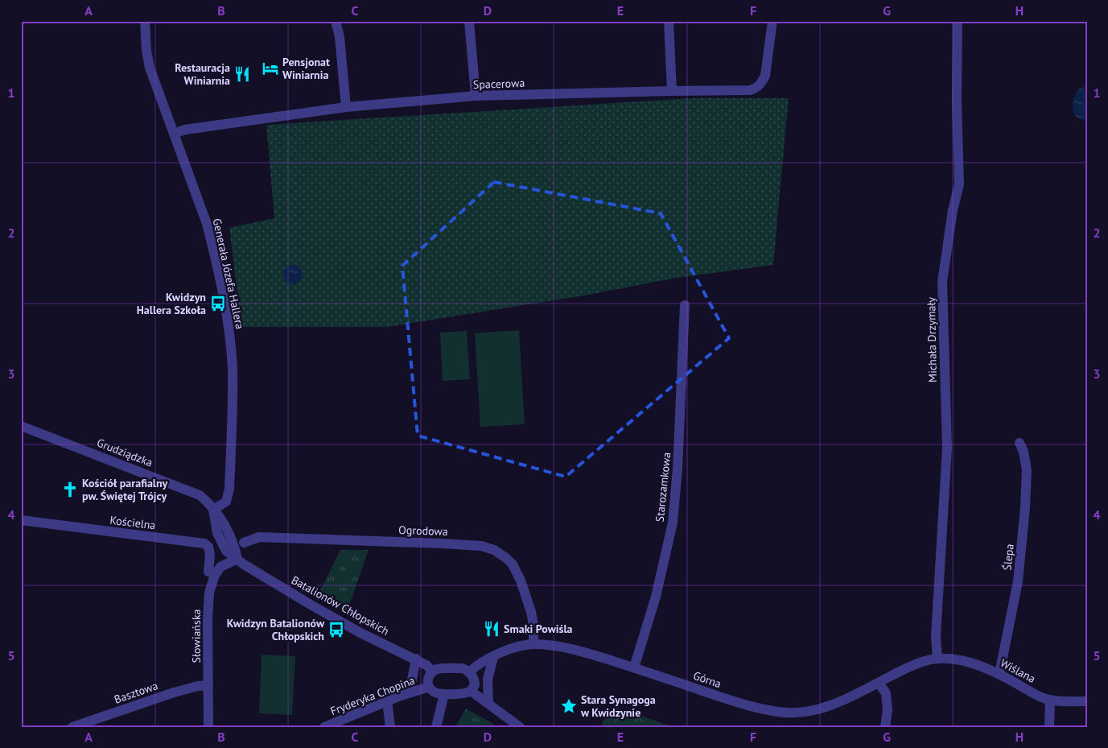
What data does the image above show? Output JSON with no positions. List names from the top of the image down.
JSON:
{
  "streets": {
    "street": [
      "Spacerowa",
      "Generała Józefa Hallera",
      "Michała Drzymały",
      "Grudziądzka",
      "Starozamkowa",
      "Kościelna",
      "Ogrodowa",
      "Ślepa",
      "Batalionów Chłopskich",
      "Słowiańska",
      "Wiślana",
      "Górna",
      "Basztowa",
      "Fryderyka Chopina"
    ]
  },
  "crossings": [
    ["Spacerowa", "Generała Józefa Hallera"],
    ["Generała Józefa Hallera", "Grudziądzka"],
    ["Michała Drzymały", "Wiślana"],
    ["Michała Drzymały", "Górna"],
    ["Starozamkowa", "Górna"],
    ["Kościelna", "Słowiańska"],
    ["Ogrodowa", "Górna"],
    ["Ślepa", "Wiślana"],
    ["Batalionów Chłopskich", "Słowiańska"],
    ["Słowiańska", "Basztowa"],
    ["Wiślana", "Górna"]
  ],
  "places": {
    "hotel": ["Pensjonat Winiarnia"],
    "restaurant": ["Restauracja Winiarnia", "Smaki Powiśla"],
    "bus stop": ["Kwidzyn Hallera Szkoła", "Kwidzyn Batalionów Chłopskich"],
    "church": ["Kościół parafialny pw. Świętej Trójcy"],
    "place": ["Stara Synagoga w Kwidzynie"]
  },
  "grid": {
    "columns": [
      "A",
      "B",
      "C",
      "D",
      "E",
      "F",
      "G",
      "H"
    ],
    "rows": [
      "1",
      "2",
      "3",
      "4",
      "5"
    ]
  }
}
